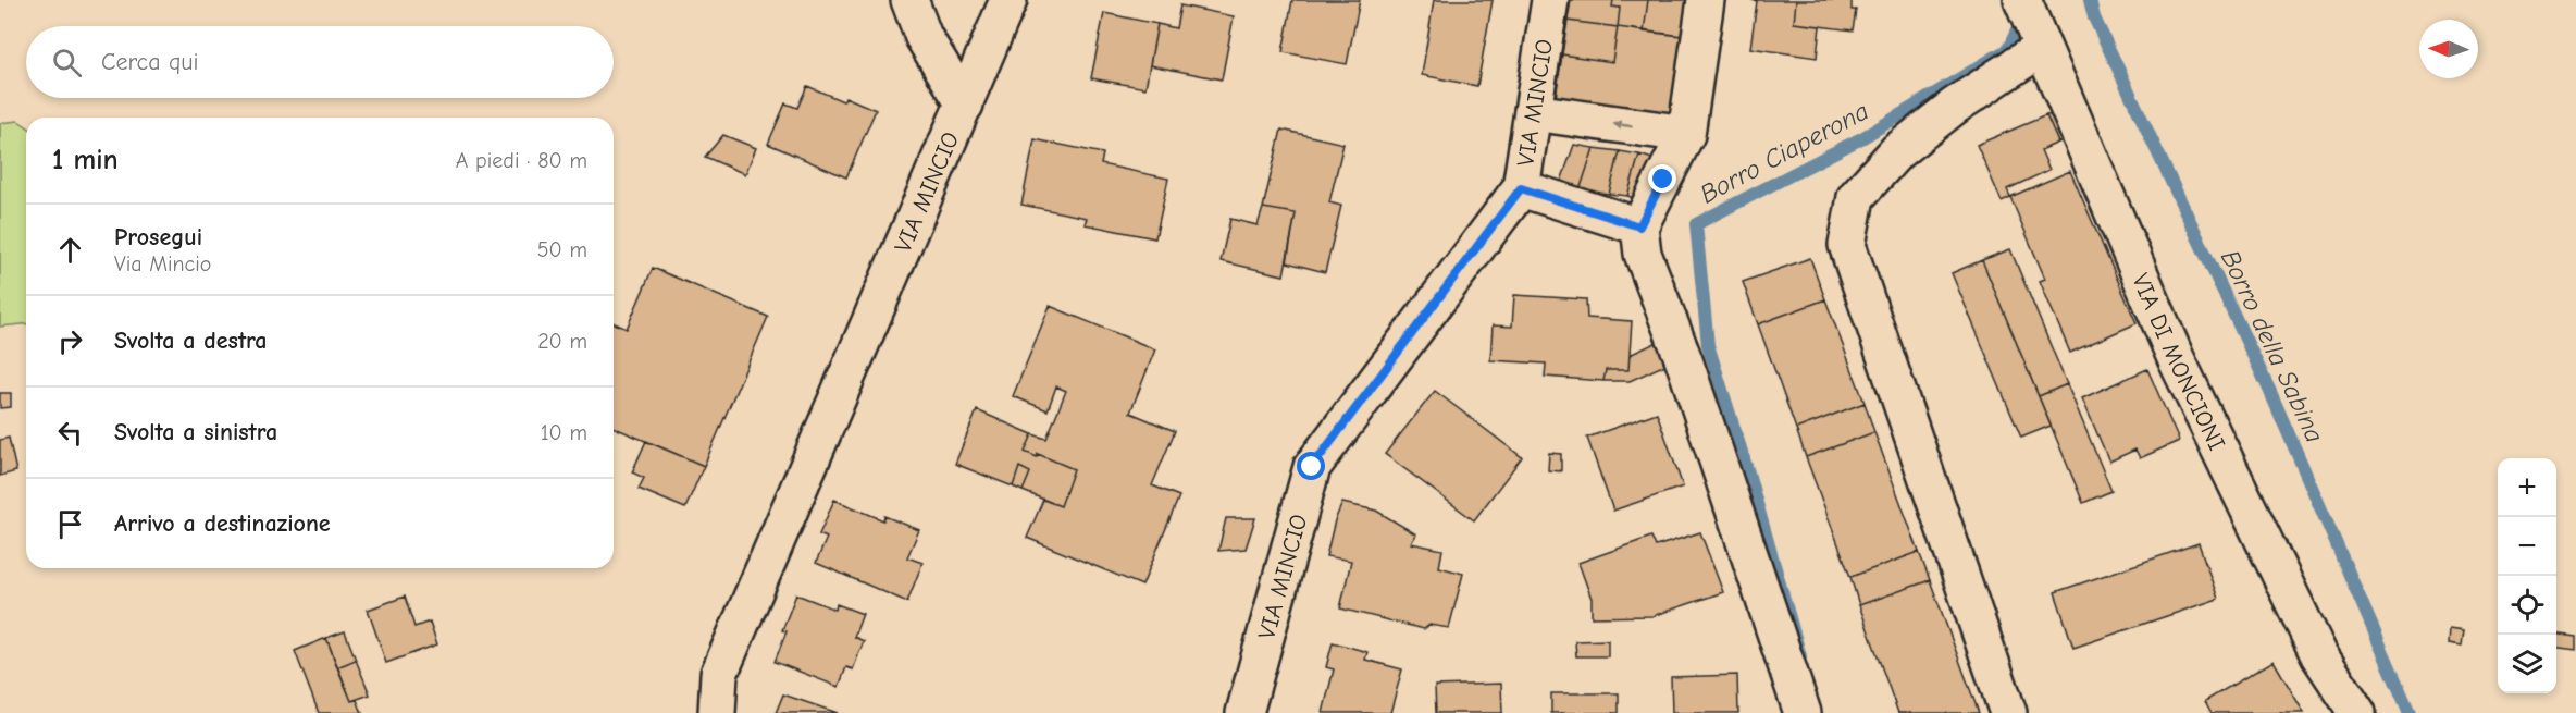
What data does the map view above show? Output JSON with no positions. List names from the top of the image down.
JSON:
{
  "streets": {
    "street": ["VIA MINCIO", "VIA DI MONCIONI"]
  },
  "water": ["Borro Ciaperona", "Borro della Sabina"],
  "north": "left",
  "page": {
    "search": "Cerca qui",
    "heading": ["1 min", "A piedi · 80 m"],
    "list": [
      ["Prosegui", "Via Mincio", "50 m"],
      ["Svolta a destra", "20 m"],
      ["Svolta a sinistra", "10 m"],
      "Arrivo a destinazione"
    ],
    "map_buttons": ["+", "−"]
  }
}
